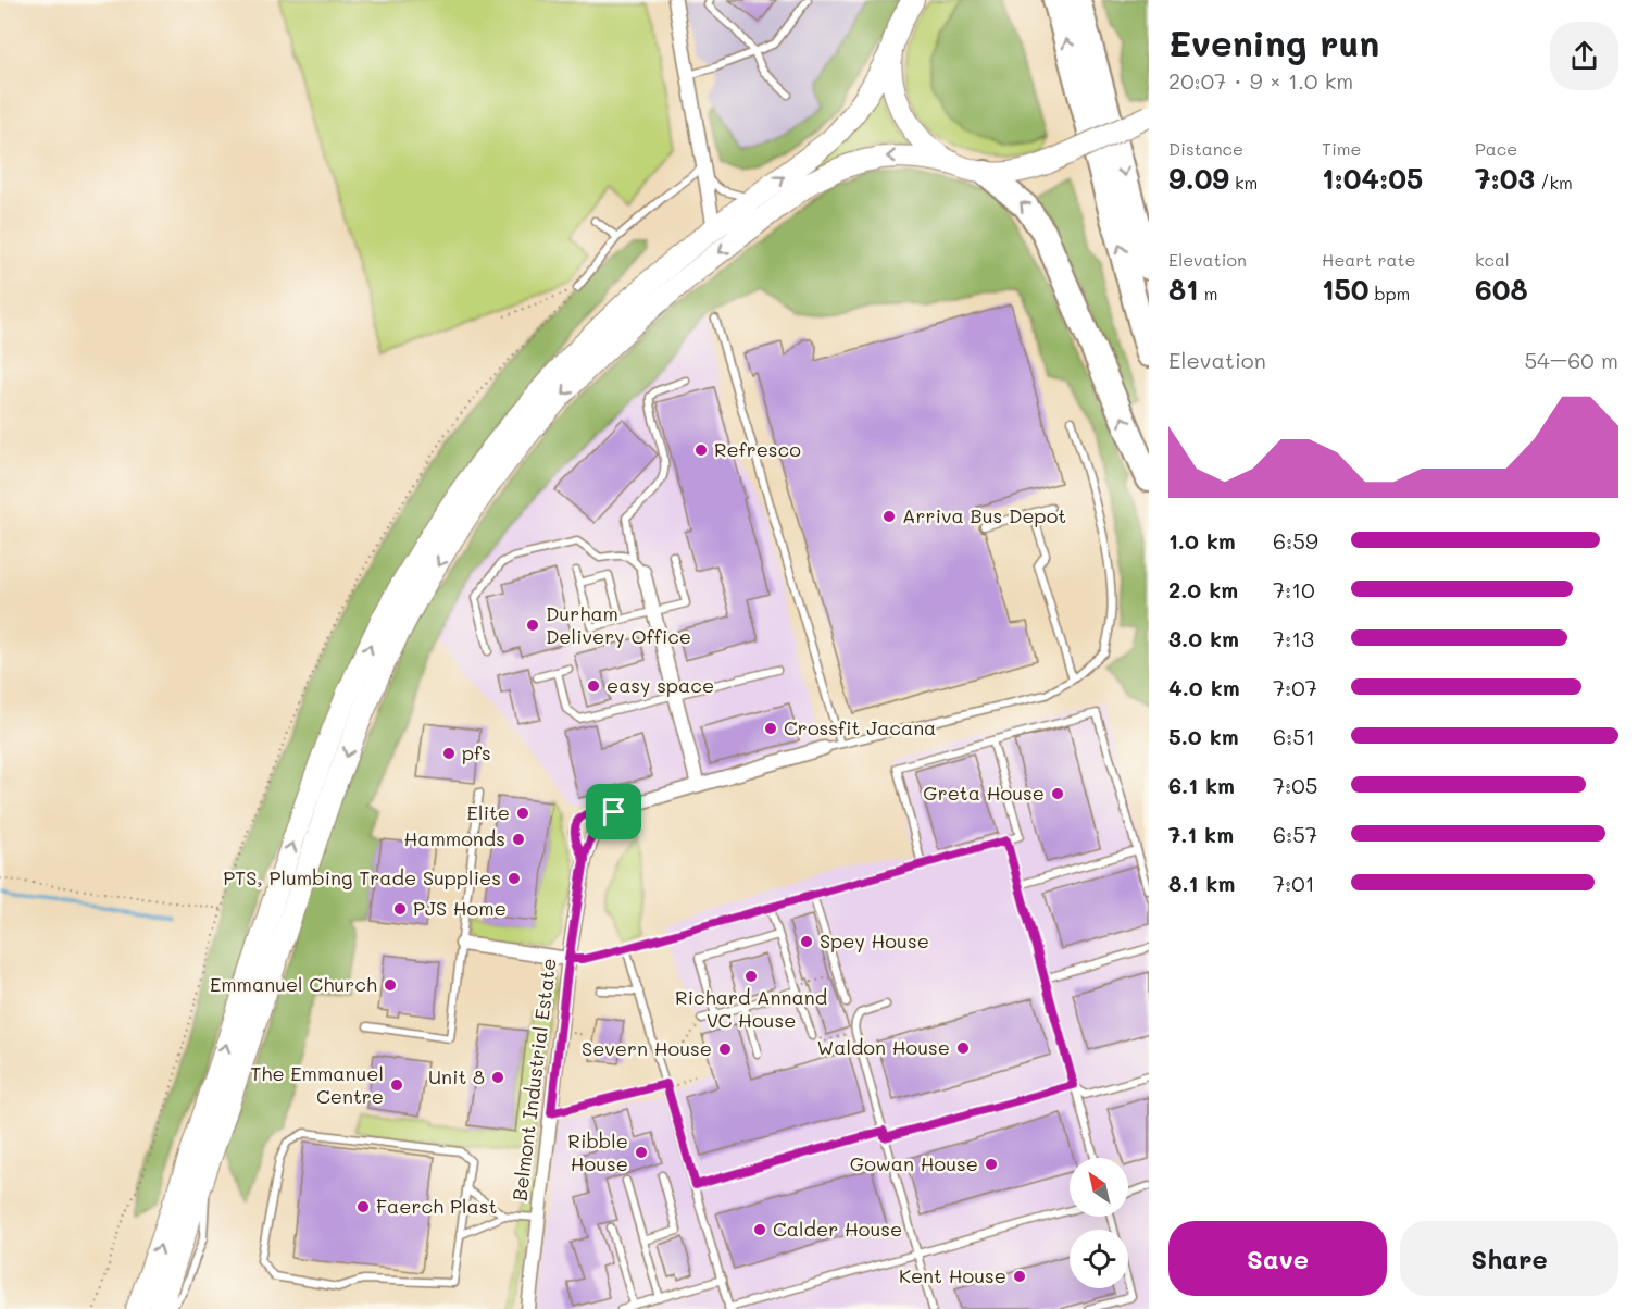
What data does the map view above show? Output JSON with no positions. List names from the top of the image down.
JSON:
{
  "streets": {
    "street": ["Belmont Industrial Estate"]
  },
  "places": [
    "Refresco",
    "Arriva Bus Depot",
    "Durham Delivery Office",
    "easy space",
    "Crossfit Jacana",
    "pfs",
    "Greta House",
    "Elite",
    "Hammonds",
    "PTS, Plumbing Trade Supplies",
    "PJS Home",
    "Spey House",
    "Richard Annand VC House",
    "Emmanuel Church",
    "Waldon House",
    "Severn House",
    "Unit 8",
    "The Emmanuel Centre",
    "Ribble House",
    "Gowan House",
    "Faerch Plast",
    "Calder House",
    "Kent House"
  ],
  "north": "top left",
  "page": {
    "heading": ["Evening run", "20:07 · 9 × 1.0 km"],
    "stats": [
      ["Distance", "9.09 km"],
      ["Time", "1:04:05"],
      ["Pace", "7:03 /km"],
      ["Elevation", "81 m"],
      ["Heart rate", "150 bpm"],
      ["kcal", "608"]
    ],
    "chart": ["Elevation", "54–60 m"],
    "list": [
      {
        "name": "1.0 km",
        "note": "6:59"
      },
      {
        "name": "2.0 km",
        "note": "7:10"
      },
      {
        "name": "3.0 km",
        "note": "7:13"
      },
      {
        "name": "4.0 km",
        "note": "7:07"
      },
      {
        "name": "5.0 km",
        "note": "6:51"
      },
      {
        "name": "6.1 km",
        "note": "7:05"
      },
      {
        "name": "7.1 km",
        "note": "6:57"
      },
      {
        "name": "8.1 km",
        "note": "7:01"
      }
    ],
    "buttons": ["Save", "Share"]
  }
}
